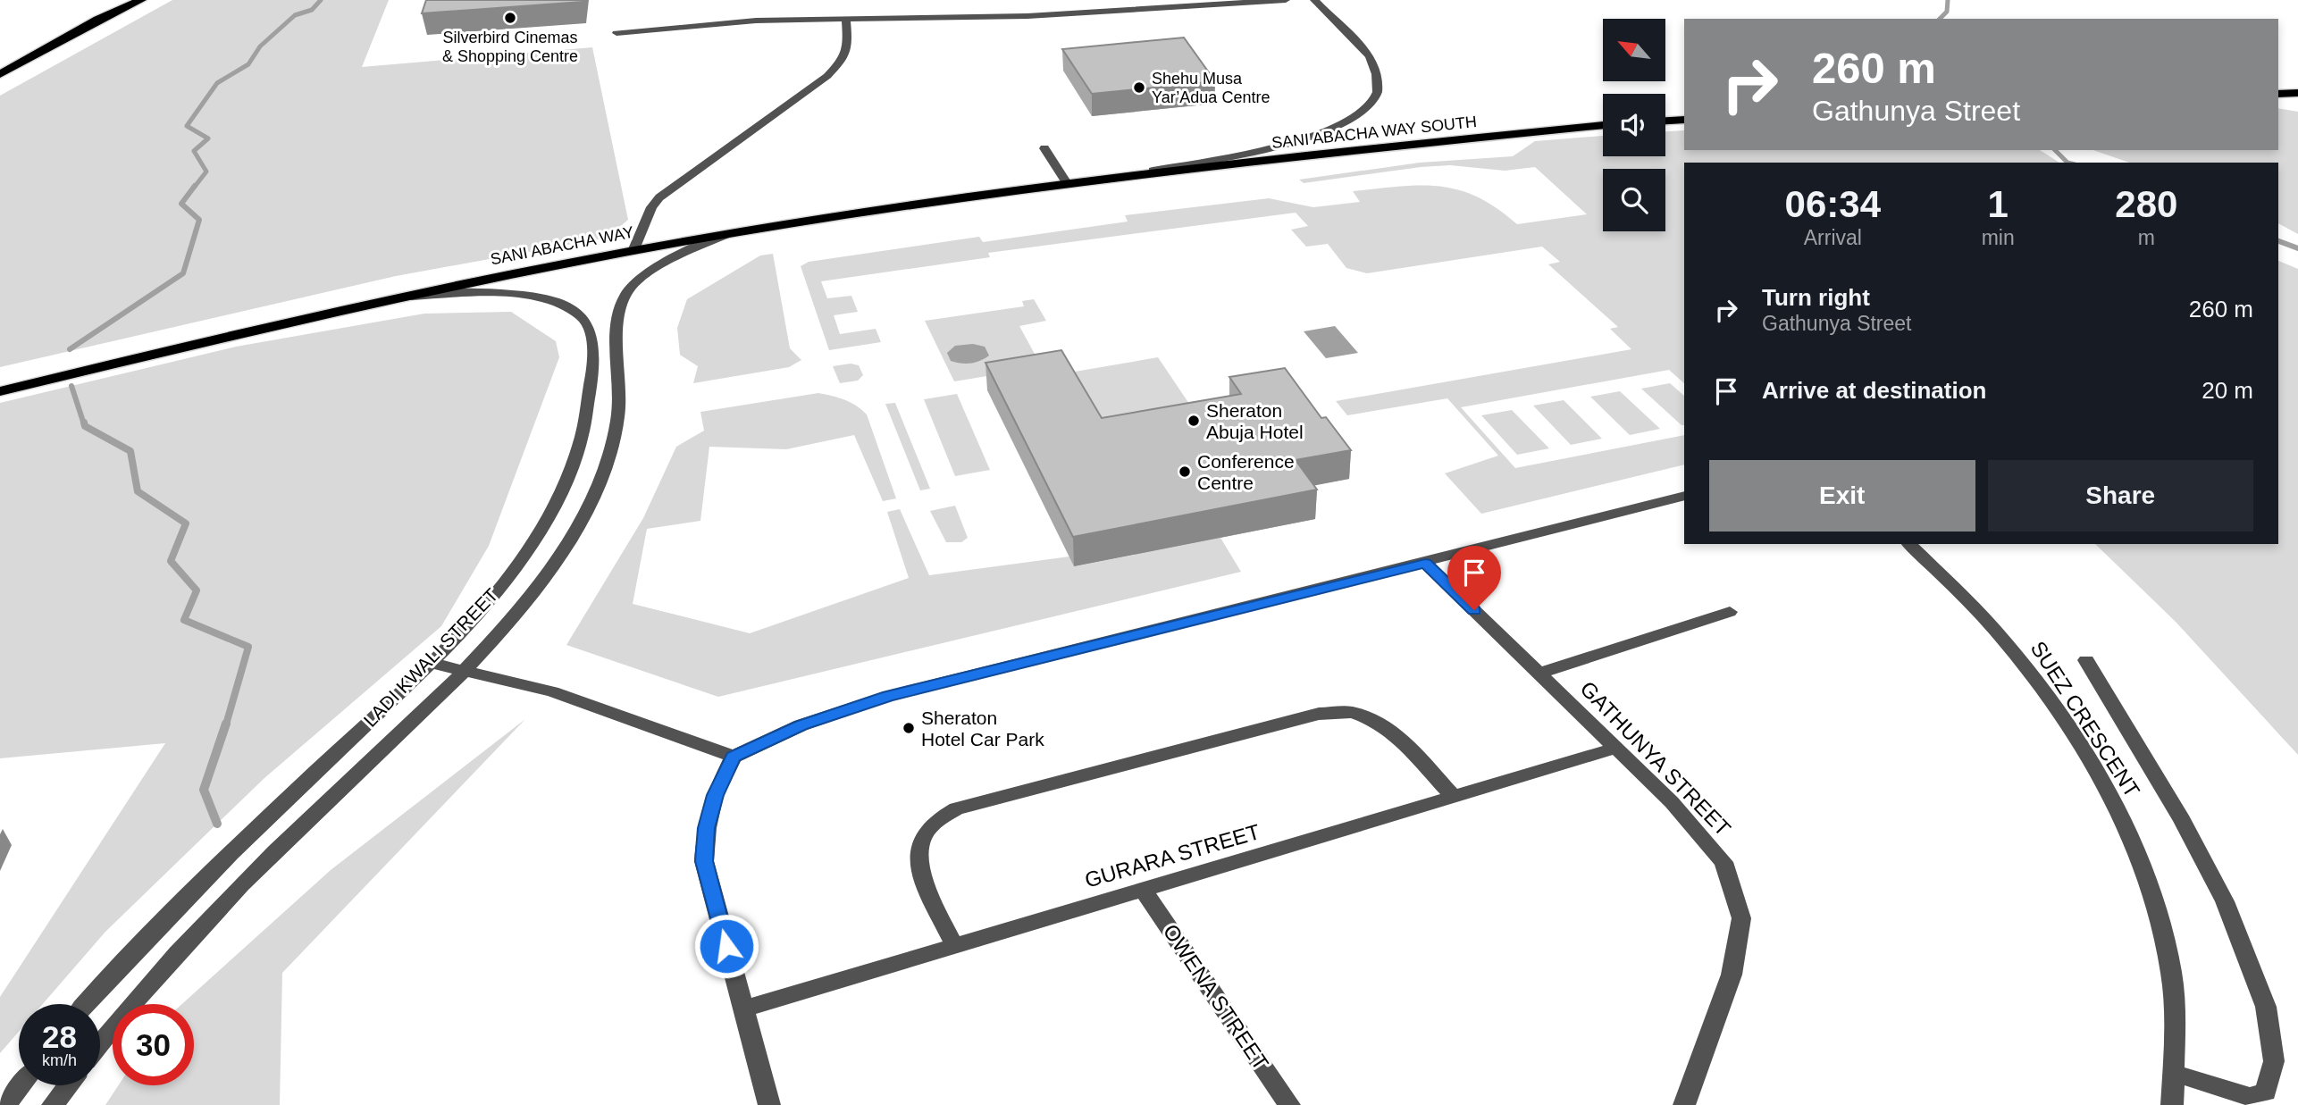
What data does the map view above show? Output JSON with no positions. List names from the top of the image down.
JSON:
{
  "streets": {
    "highway": ["SANI ABACHA WAY SOUTH", "SANI ABACHA WAY"],
    "street": [
      "LADI KWALI STREET",
      "SUEZ CRESCENT",
      "GATHUNYA STREET",
      "GURARA STREET",
      "OWENA STREET"
    ]
  },
  "crossings": [
    ["SANI ABACHA WAY SOUTH", "SANI ABACHA WAY"],
    ["SANI ABACHA WAY", "LADI KWALI STREET"],
    ["GATHUNYA STREET", "GURARA STREET"],
    ["GURARA STREET", "OWENA STREET"]
  ],
  "places": [
    "Silverbird Cinemas & Shopping Centre",
    "Shehu Musa Yar’Adua Centre",
    "Sheraton Abuja Hotel",
    "Conference Centre",
    "Sheraton Hotel Car Park"
  ],
  "north": "top left",
  "page": {
    "turn": ["260 m", "Gathunya Street"],
    "eta": [
      "06:34",
      "Arrival",
      "1",
      "min",
      "280",
      "m"
    ],
    "list": [
      {
        "name": "Turn right",
        "note": "Gathunya Street",
        "value": "260 m"
      },
      {
        "name": "Arrive at destination",
        "value": "20 m"
      }
    ],
    "buttons": ["Exit", "Share"],
    "speed": "28 km/h",
    "limit": "30"
  }
}
